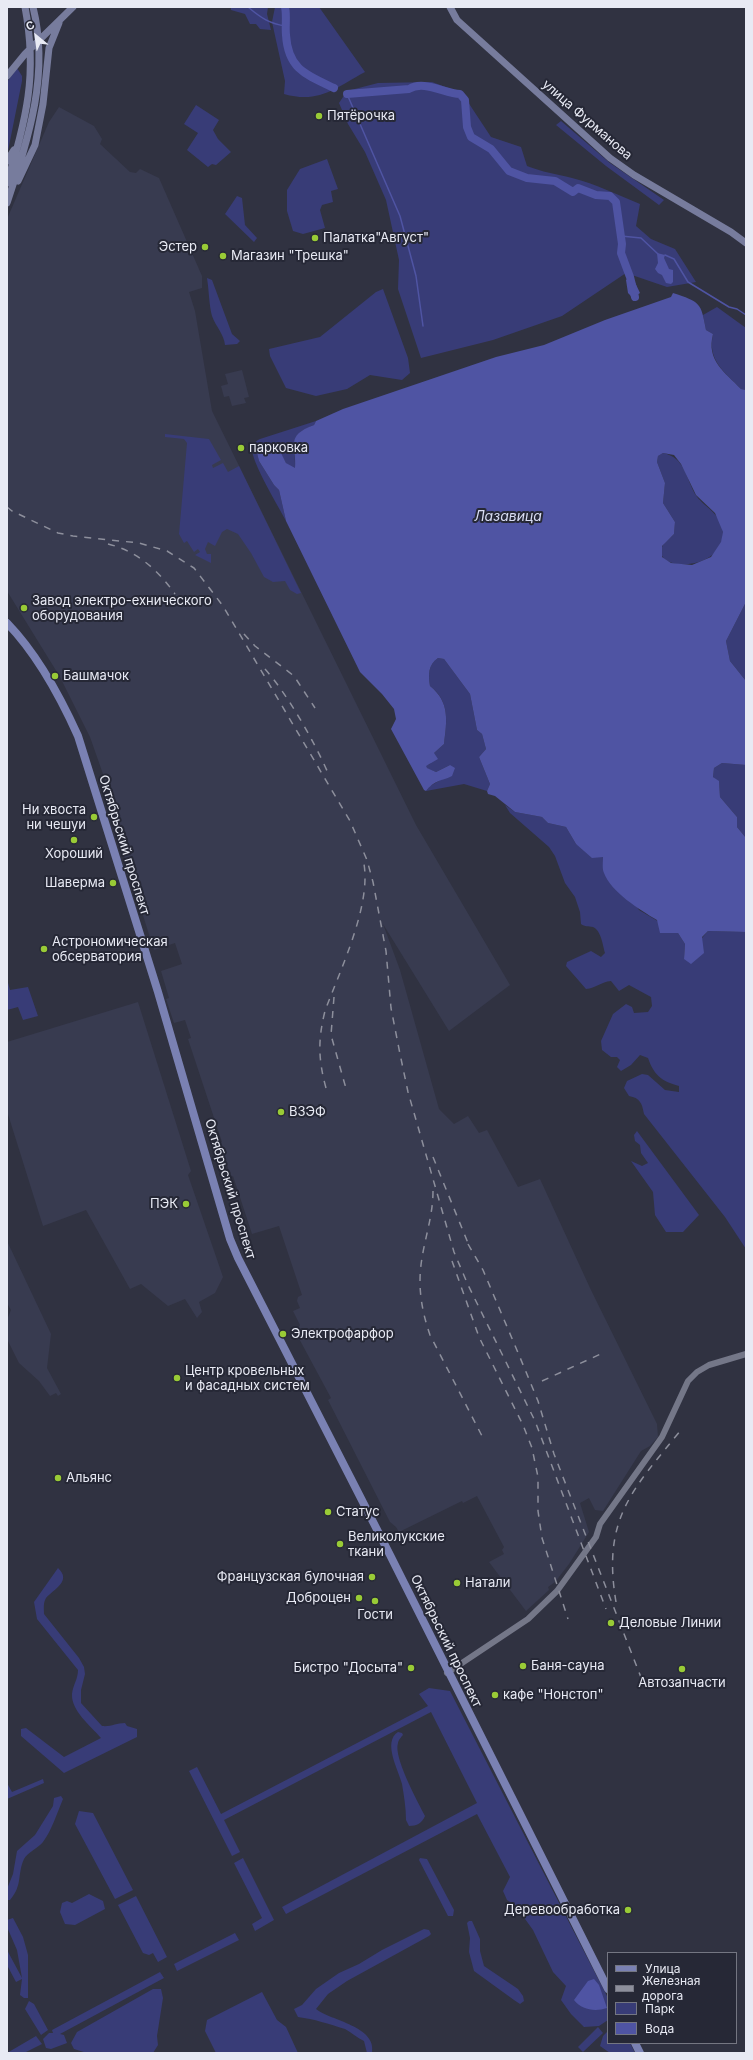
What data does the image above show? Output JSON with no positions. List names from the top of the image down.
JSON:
{
  "streets": {
    "main road": ["улица Фурманова", "Октябрьский проспект"]
  },
  "water": ["Лазавица"],
  "places": [
    "Пятёрочка",
    "Палатка\"Август\"",
    "Эстер",
    "Магазин \"Трешка\"",
    "парковка",
    "Завод электро-ехнического оборудования",
    "Башмачок",
    "Ни хвоста ни чешуи",
    "Хороший",
    "Шаверма",
    "Aстрономическая обсерватория",
    "ВЗЭФ",
    "ПЭК",
    "Электрофарфор",
    "Центр кровельных и фасадных систем",
    "Альянс",
    "Статус",
    "Великолукские ткани",
    "Французская булочная",
    "Натали",
    "Доброцен",
    "Гости",
    "Деловые Линии",
    "Баня-сауна",
    "Бистро \"Досыта\"",
    "Автозапчасти",
    "кафе \"Нонстоп\"",
    "Деревообработка"
  ],
  "legend": [
    "Улица",
    "Железная дорога",
    "Парк",
    "Вода"
  ],
  "north": "top left"
}
